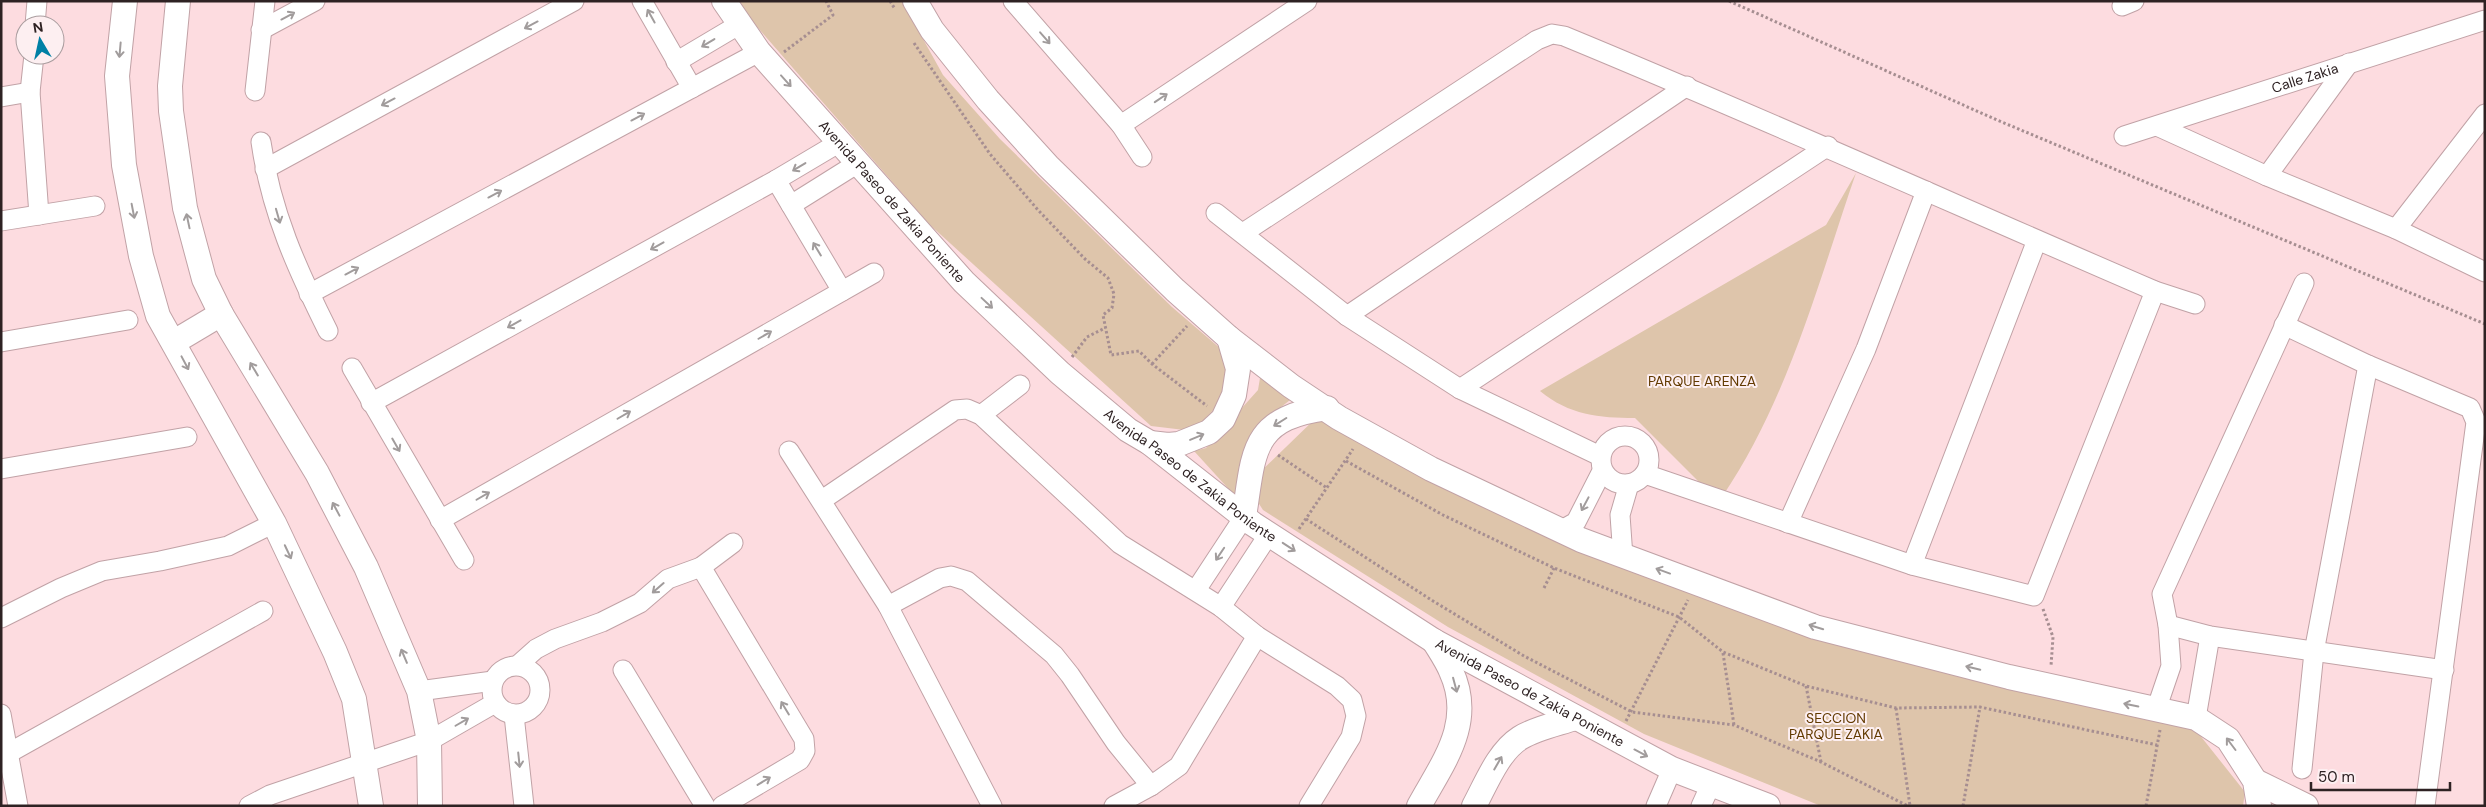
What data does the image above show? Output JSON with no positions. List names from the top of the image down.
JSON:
{
  "streets": {
    "street": ["Calle Zakia", "Avenida Paseo de Zakia Poniente"]
  },
  "parks": ["PARQUE ARENZA", "SECCION PARQUE ZAKIA"],
  "scale_bar": "50 m",
  "north": "top"
}
